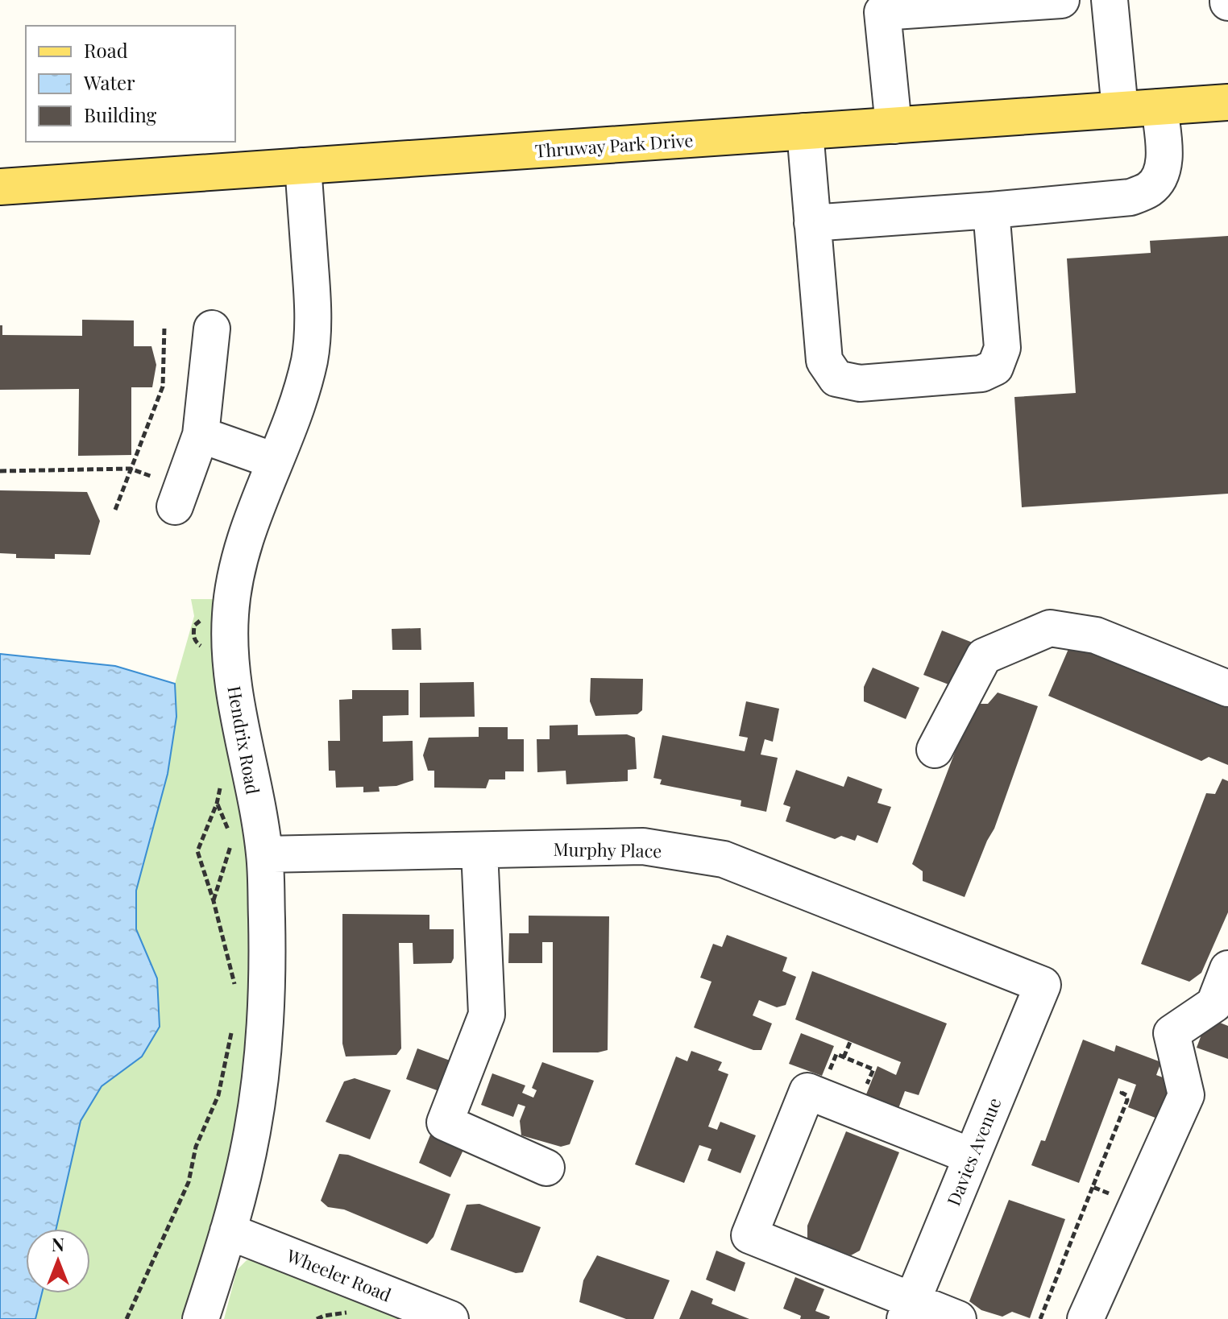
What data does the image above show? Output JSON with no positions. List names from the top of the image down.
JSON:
{
  "streets": {
    "main road": ["Thruway Park Drive"],
    "street": [
      "Hendrix Road",
      "Murphy Place",
      "Davies Avenue",
      "Wheeler Road"
    ]
  },
  "crossings": [
    ["Thruway Park Drive", "Hendrix Road"],
    ["Hendrix Road", "Murphy Place"],
    ["Hendrix Road", "Wheeler Road"],
    ["Murphy Place", "Davies Avenue"]
  ],
  "legend": ["Road", "Water", "Building"],
  "north": "top"
}
